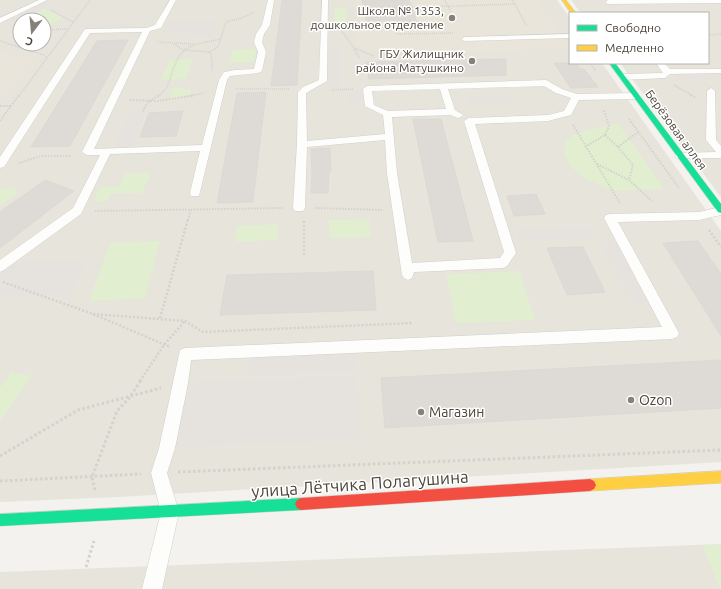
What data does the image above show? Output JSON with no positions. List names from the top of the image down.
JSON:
{
  "streets": {
    "street": ["Берёзовая аллея", "улица Лётчика Полагушина"]
  },
  "places": [
    "Школа № 1353, дошкольное отделение",
    "ГБУ Жилищник района Матушкино",
    "Ozon",
    "Магазин"
  ],
  "legend": ["Свободно", "Медленно"],
  "north": "bottom"
}
